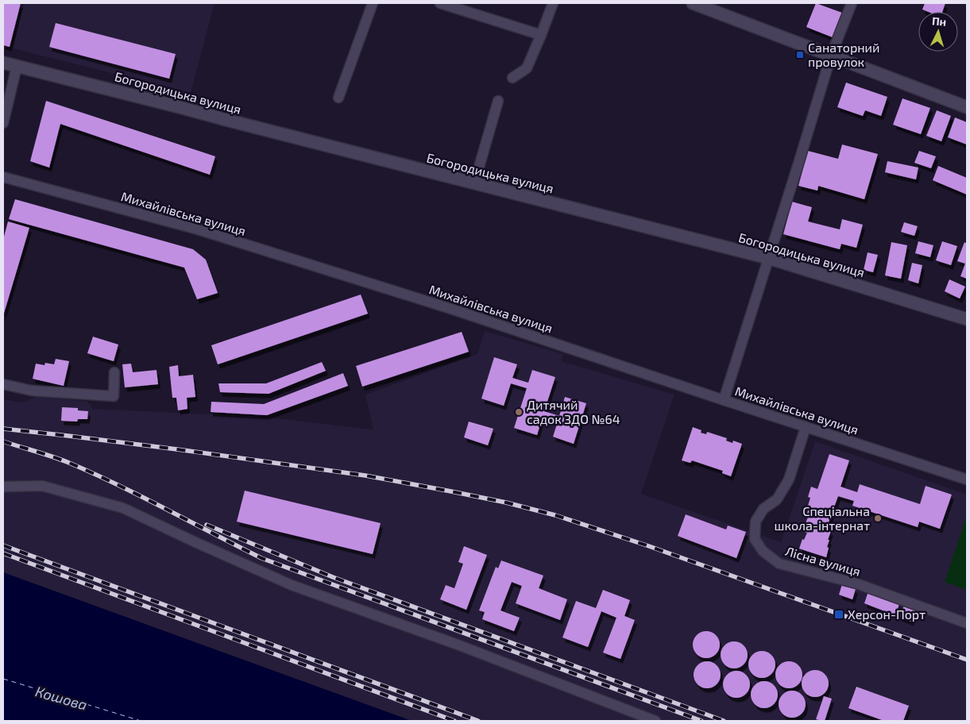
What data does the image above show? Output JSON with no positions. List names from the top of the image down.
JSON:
{
  "streets": {
    "street": ["Богородицька вулиця", "Михайлівська вулиця", "Лісна вулиця"]
  },
  "crossings": [
    ["Михайлівська вулиця", "Лісна вулиця"]
  ],
  "water": ["Кошова"],
  "places": {
    "transit": ["Санаторний провулок", "Херсон-Порт"],
    "other": ["Дитячий садок ЗДО №64", "Спеціальна школа-інтернат"]
  },
  "north": "top"
}
